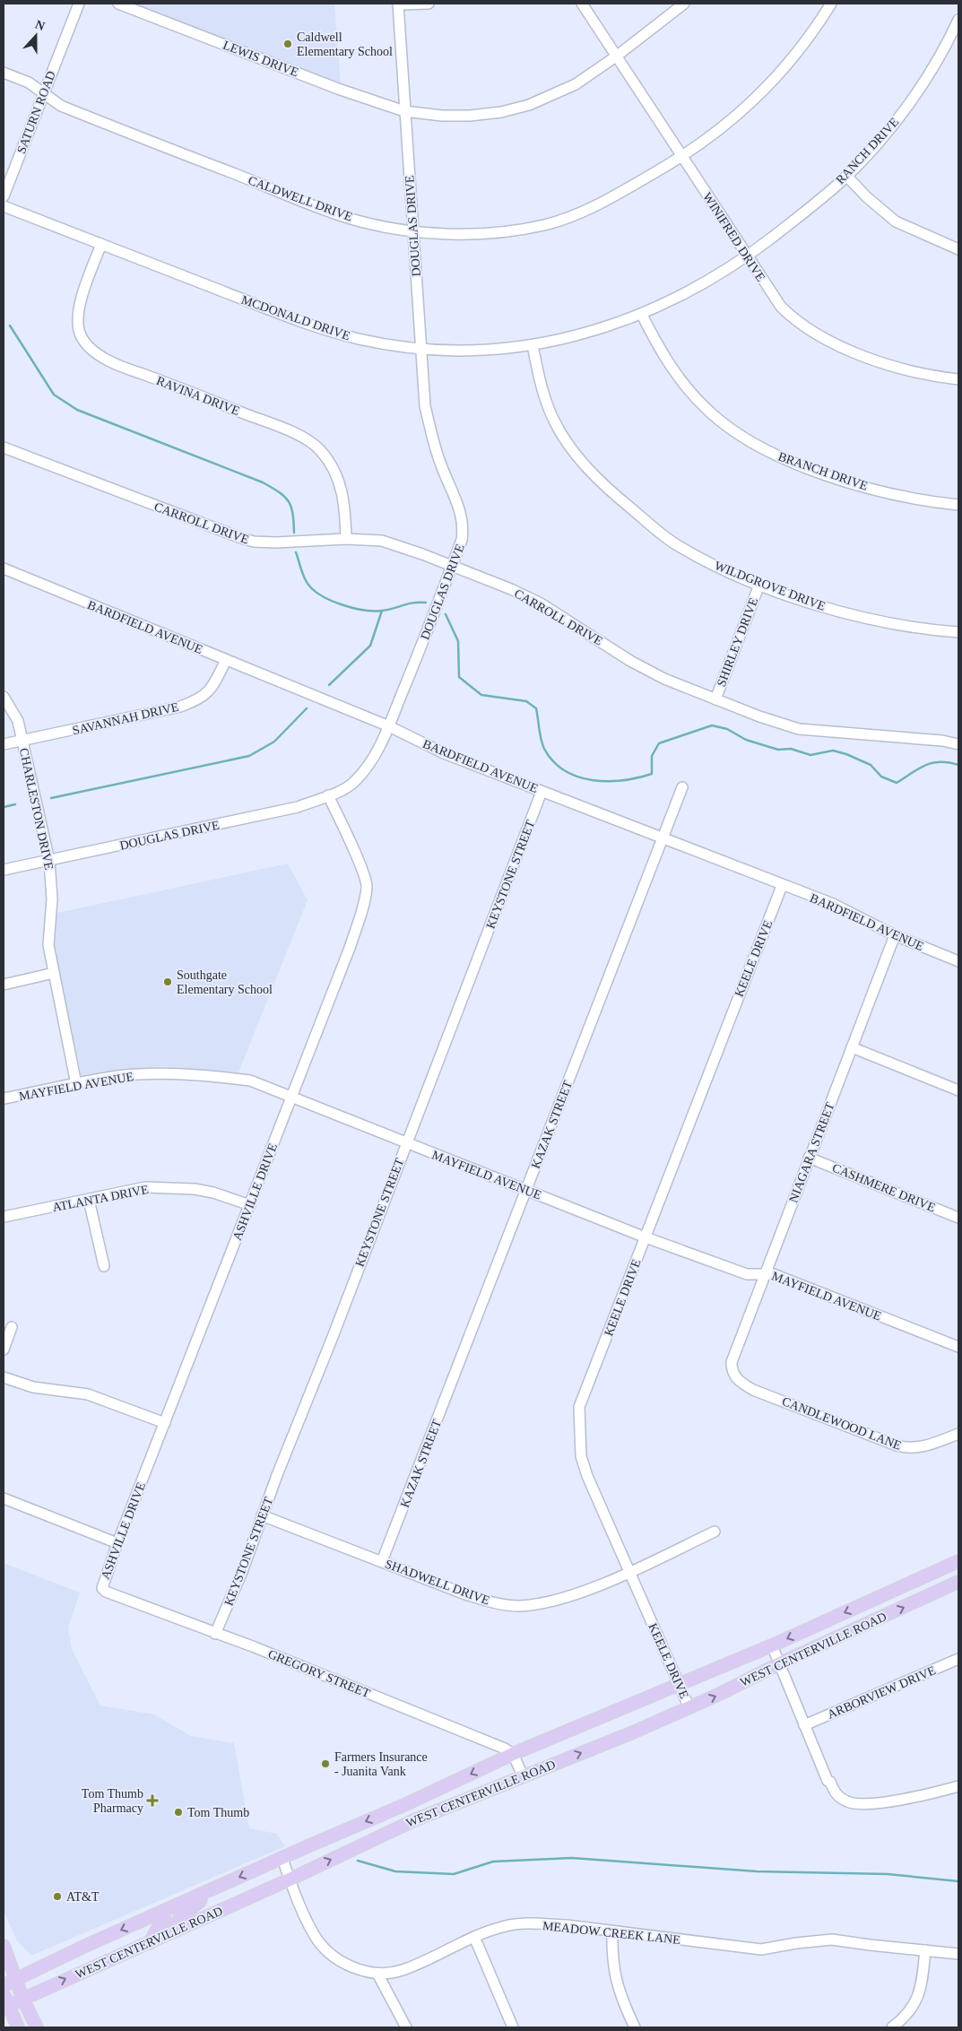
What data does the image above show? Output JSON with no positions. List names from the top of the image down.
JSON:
{
  "streets": {
    "main road": ["WEST CENTERVILLE ROAD"],
    "street": [
      "LEWIS DRIVE",
      "SATURN ROAD",
      "RANCH DRIVE",
      "CALDWELL DRIVE",
      "DOUGLAS DRIVE",
      "WINIFRED DRIVE",
      "MCDONALD DRIVE",
      "RAVINA DRIVE",
      "BRANCH DRIVE",
      "CARROLL DRIVE",
      "WILDGROVE DRIVE",
      "BARDFIELD AVENUE",
      "SHIRLEY DRIVE",
      "SAVANNAH DRIVE",
      "CHARLESTON DRIVE",
      "KEYSTONE STREET",
      "KEELE DRIVE",
      "MAYFIELD AVENUE",
      "KAZAK STREET",
      "NIAGARA STREET",
      "CASHMERE DRIVE",
      "ASHVILLE DRIVE",
      "ATLANTA DRIVE",
      "CANDLEWOOD LANE",
      "SHADWELL DRIVE",
      "GREGORY STREET",
      "ARBORVIEW DRIVE",
      "MEADOW CREEK LANE"
    ]
  },
  "crossings": [
    ["LEWIS DRIVE", "DOUGLAS DRIVE"],
    ["LEWIS DRIVE", "WINIFRED DRIVE"],
    ["SATURN ROAD", "CALDWELL DRIVE"],
    ["RANCH DRIVE", "WINIFRED DRIVE"],
    ["RANCH DRIVE", "MCDONALD DRIVE"],
    ["CALDWELL DRIVE", "DOUGLAS DRIVE"],
    ["CALDWELL DRIVE", "WINIFRED DRIVE"],
    ["DOUGLAS DRIVE", "MCDONALD DRIVE"],
    ["DOUGLAS DRIVE", "CARROLL DRIVE"],
    ["DOUGLAS DRIVE", "BARDFIELD AVENUE"],
    ["DOUGLAS DRIVE", "CHARLESTON DRIVE"],
    ["DOUGLAS DRIVE", "ASHVILLE DRIVE"],
    ["WINIFRED DRIVE", "MCDONALD DRIVE"],
    ["MCDONALD DRIVE", "RAVINA DRIVE"],
    ["MCDONALD DRIVE", "BRANCH DRIVE"],
    ["MCDONALD DRIVE", "WILDGROVE DRIVE"],
    ["RAVINA DRIVE", "CARROLL DRIVE"],
    ["CARROLL DRIVE", "SHIRLEY DRIVE"],
    ["WILDGROVE DRIVE", "SHIRLEY DRIVE"],
    ["BARDFIELD AVENUE", "SAVANNAH DRIVE"],
    ["BARDFIELD AVENUE", "KEYSTONE STREET"],
    ["BARDFIELD AVENUE", "KEELE DRIVE"],
    ["BARDFIELD AVENUE", "KAZAK STREET"],
    ["BARDFIELD AVENUE", "NIAGARA STREET"],
    ["SAVANNAH DRIVE", "CHARLESTON DRIVE"],
    ["CHARLESTON DRIVE", "MAYFIELD AVENUE"],
    ["KEYSTONE STREET", "MAYFIELD AVENUE"],
    ["KEYSTONE STREET", "SHADWELL DRIVE"],
    ["KEYSTONE STREET", "GREGORY STREET"],
    ["KEELE DRIVE", "MAYFIELD AVENUE"],
    ["KEELE DRIVE", "SHADWELL DRIVE"],
    ["KEELE DRIVE", "WEST CENTERVILLE ROAD"],
    ["MAYFIELD AVENUE", "KAZAK STREET"],
    ["MAYFIELD AVENUE", "NIAGARA STREET"],
    ["MAYFIELD AVENUE", "ASHVILLE DRIVE"],
    ["KAZAK STREET", "SHADWELL DRIVE"],
    ["NIAGARA STREET", "CASHMERE DRIVE"],
    ["NIAGARA STREET", "CANDLEWOOD LANE"],
    ["ASHVILLE DRIVE", "ATLANTA DRIVE"],
    ["ASHVILLE DRIVE", "GREGORY STREET"],
    ["WEST CENTERVILLE ROAD", "GREGORY STREET"],
    ["WEST CENTERVILLE ROAD", "MEADOW CREEK LANE"]
  ],
  "places": {
    "other": [
      "Caldwell Elementary School",
      "Southgate Elementary School",
      "Farmers Insurance - Juanita Vank",
      "Tom Thumb",
      "AT&T"
    ],
    "health": ["Tom Thumb Pharmacy"]
  },
  "north": "top"
}
